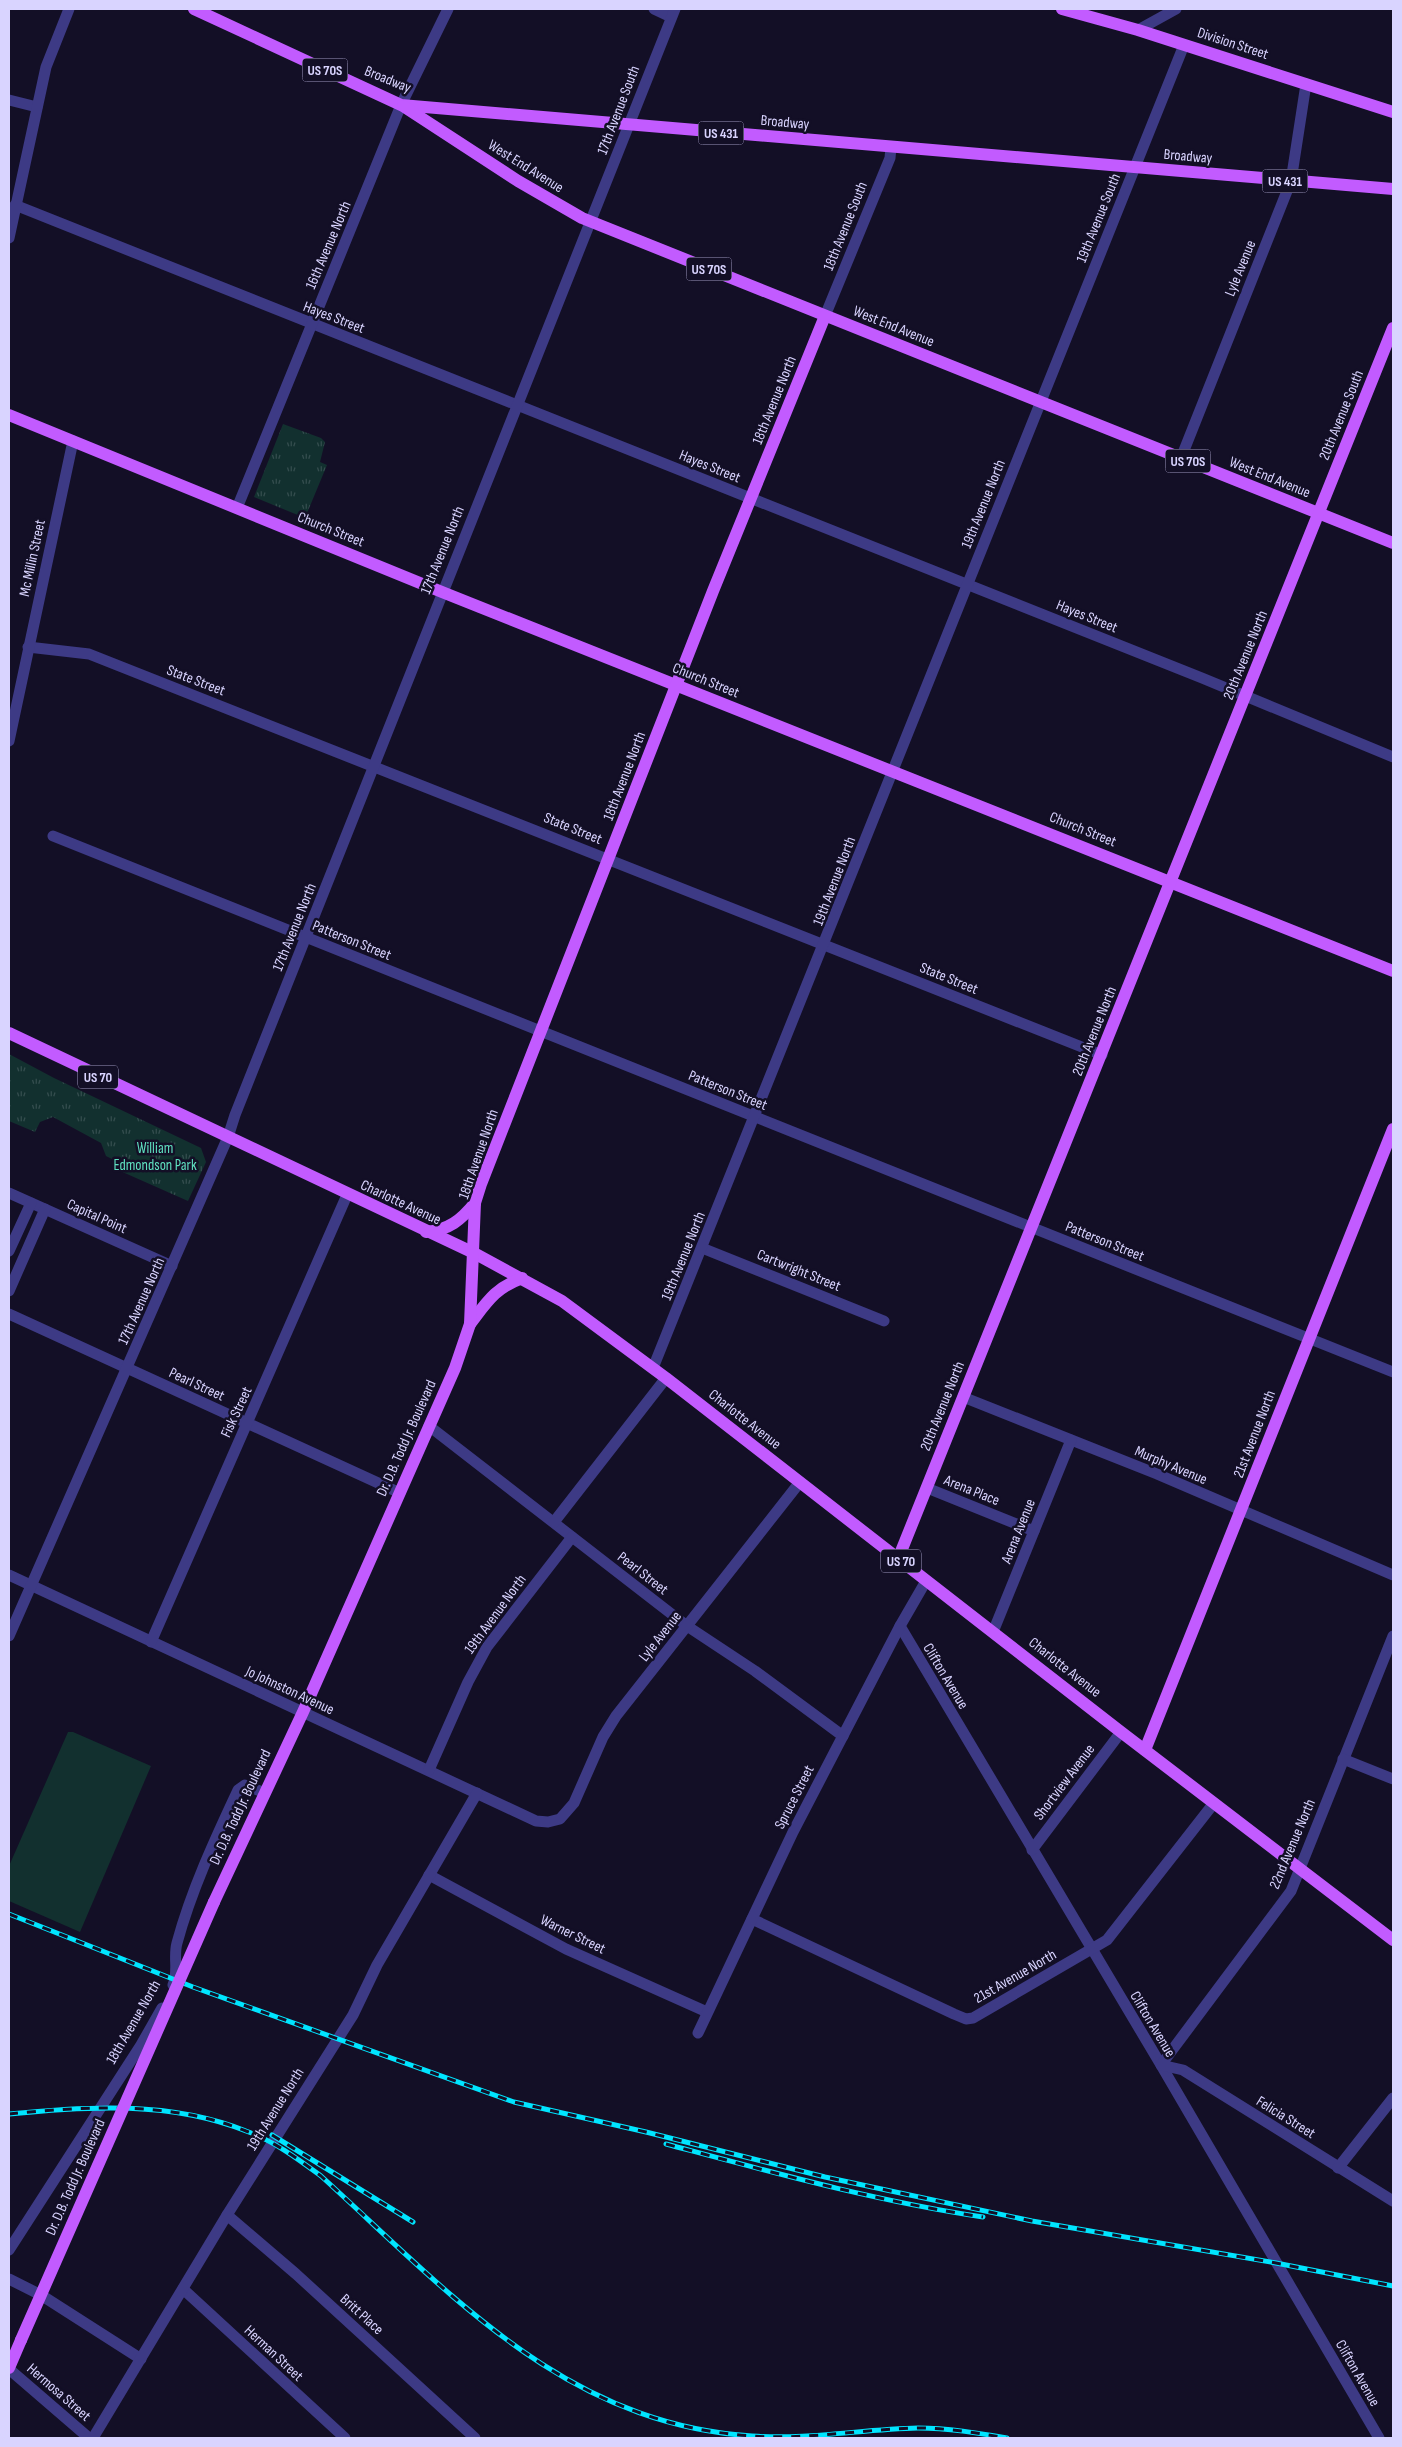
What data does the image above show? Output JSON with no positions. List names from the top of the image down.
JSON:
{
  "streets": {
    "main road": [
      "Division Street",
      "US 70S",
      "Broadway",
      "US 431",
      "West End Avenue",
      "18th Avenue North",
      "20th Avenue South",
      "Church Street",
      "20th Avenue North",
      "US 70",
      "Charlotte Avenue",
      "21st Avenue North",
      "Dr. D.B. Todd Jr. Boulevard"
    ],
    "street": [
      "17th Avenue South",
      "19th Avenue South",
      "18th Avenue South",
      "16th Avenue North",
      "Lyle Avenue",
      "Hayes Street",
      "19th Avenue North",
      "17th Avenue North",
      "Mc Millin Street",
      "State Street",
      "Patterson Street",
      "Capital Point",
      "Cartwright Street",
      "Pearl Street",
      "Fisk Street",
      "Murphy Avenue",
      "Arena Place",
      "Arena Avenue",
      "Clifton Avenue",
      "Jo Johnston Avenue",
      "Shortview Avenue",
      "Spruce Street",
      "22nd Avenue North",
      "Warner Street",
      "Felicia Street",
      "Britt Place",
      "Herman Street",
      "Hermosa Street"
    ]
  },
  "crossings": [
    ["Division Street", "19th Avenue South"],
    ["Division Street", "Lyle Avenue"],
    ["Broadway", "17th Avenue South"],
    ["Broadway", "West End Avenue"],
    ["Broadway", "19th Avenue South"],
    ["Broadway", "18th Avenue South"],
    ["Broadway", "16th Avenue North"],
    ["Broadway", "Lyle Avenue"],
    ["17th Avenue South", "West End Avenue"],
    ["17th Avenue South", "17th Avenue North"],
    ["West End Avenue", "19th Avenue South"],
    ["West End Avenue", "18th Avenue South"],
    ["West End Avenue", "16th Avenue North"],
    ["West End Avenue", "Lyle Avenue"],
    ["West End Avenue", "18th Avenue North"],
    ["West End Avenue", "20th Avenue South"],
    ["West End Avenue", "19th Avenue North"],
    ["West End Avenue", "17th Avenue North"],
    ["West End Avenue", "20th Avenue North"],
    ["19th Avenue South", "19th Avenue North"],
    ["18th Avenue South", "18th Avenue North"],
    ["16th Avenue North", "Hayes Street"],
    ["16th Avenue North", "Church Street"],
    ["Lyle Avenue", "Charlotte Avenue"],
    ["Lyle Avenue", "Pearl Street"],
    ["Lyle Avenue", "Jo Johnston Avenue"],
    ["Hayes Street", "18th Avenue North"],
    ["Hayes Street", "19th Avenue North"],
    ["Hayes Street", "17th Avenue North"],
    ["Hayes Street", "20th Avenue North"],
    ["18th Avenue North", "Church Street"],
    ["18th Avenue North", "State Street"],
    ["18th Avenue North", "Patterson Street"],
    ["18th Avenue North", "Charlotte Avenue"],
    ["18th Avenue North", "Dr. D.B. Todd Jr. Boulevard"],
    ["20th Avenue South", "20th Avenue North"],
    ["19th Avenue North", "Church Street"],
    ["19th Avenue North", "State Street"],
    ["19th Avenue North", "Patterson Street"],
    ["19th Avenue North", "Charlotte Avenue"],
    ["19th Avenue North", "Cartwright Street"],
    ["19th Avenue North", "Pearl Street"],
    ["19th Avenue North", "Jo Johnston Avenue"],
    ["19th Avenue North", "Warner Street"],
    ["19th Avenue North", "Britt Place"],
    ["19th Avenue North", "Herman Street"],
    ["Church Street", "17th Avenue North"],
    ["Church Street", "Mc Millin Street"],
    ["Church Street", "20th Avenue North"],
    ["17th Avenue North", "State Street"],
    ["17th Avenue North", "Patterson Street"],
    ["17th Avenue North", "Charlotte Avenue"],
    ["17th Avenue North", "Capital Point"],
    ["17th Avenue North", "Pearl Street"],
    ["17th Avenue North", "Jo Johnston Avenue"],
    ["Mc Millin Street", "State Street"],
    ["20th Avenue North", "State Street"],
    ["20th Avenue North", "Patterson Street"],
    ["20th Avenue North", "Charlotte Avenue"],
    ["20th Avenue North", "Murphy Avenue"],
    ["20th Avenue North", "Arena Place"],
    ["Patterson Street", "21st Avenue North"],
    ["Charlotte Avenue", "Fisk Street"],
    ["Charlotte Avenue", "21st Avenue North"],
    ["Charlotte Avenue", "Dr. D.B. Todd Jr. Boulevard"],
    ["Charlotte Avenue", "Arena Avenue"],
    ["Charlotte Avenue", "Shortview Avenue"],
    ["Charlotte Avenue", "Spruce Street"],
    ["Charlotte Avenue", "22nd Avenue North"],
    ["Pearl Street", "Fisk Street"],
    ["Pearl Street", "Dr. D.B. Todd Jr. Boulevard"],
    ["Pearl Street", "Spruce Street"],
    ["Fisk Street", "Jo Johnston Avenue"],
    ["21st Avenue North", "Murphy Avenue"],
    ["21st Avenue North", "Clifton Avenue"],
    ["21st Avenue North", "Spruce Street"],
    ["Dr. D.B. Todd Jr. Boulevard", "Jo Johnston Avenue"],
    ["Dr. D.B. Todd Jr. Boulevard", "Hermosa Street"],
    ["Murphy Avenue", "Arena Avenue"],
    ["Arena Place", "Arena Avenue"],
    ["Clifton Avenue", "Shortview Avenue"],
    ["Clifton Avenue", "Spruce Street"],
    ["Clifton Avenue", "22nd Avenue North"],
    ["Clifton Avenue", "Felicia Street"],
    ["Spruce Street", "Warner Street"],
    ["22nd Avenue North", "Felicia Street"]
  ],
  "parks": ["William Edmondson Park"]
}
